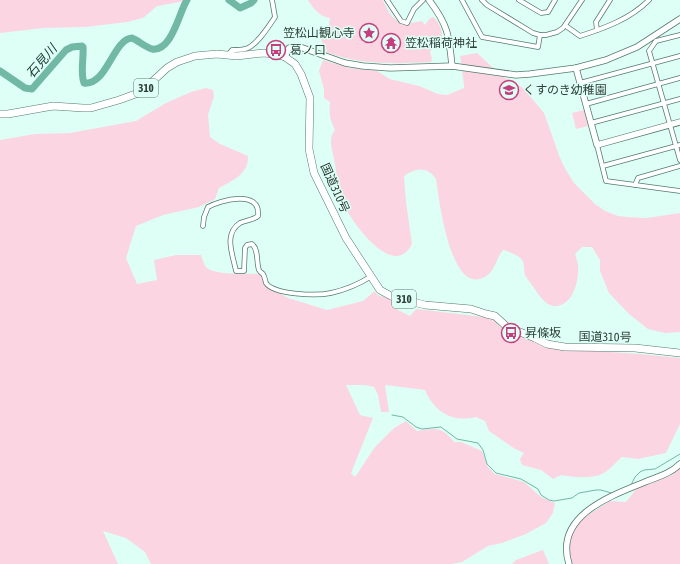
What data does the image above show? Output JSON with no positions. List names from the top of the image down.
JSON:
{
  "streets": {
    "highway": ["310", "国道310号"]
  },
  "crossings": [
    ["310", "国道310号"]
  ],
  "water": ["石見川"],
  "places": {
    "place": ["笠松山観心寺"],
    "temple": ["笠松稲荷神社"],
    "bus stop": ["葛ノ口", "昇條坂"],
    "school or university": ["くすのき幼稚園"]
  }
}
